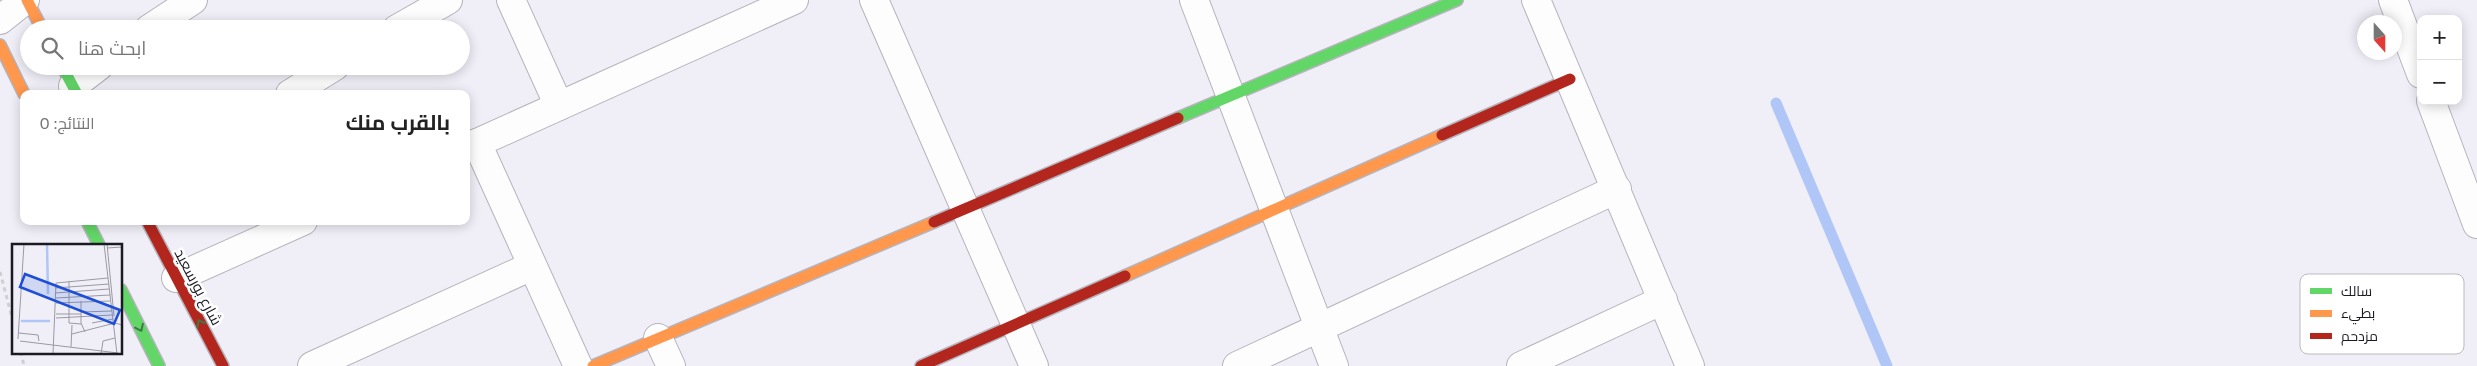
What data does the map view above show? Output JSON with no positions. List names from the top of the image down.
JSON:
{
  "streets": {
    "street": ["شارع بورسعيد"]
  },
  "legend": ["سالك", "بطيء", "مزدحم"],
  "north": "bottom",
  "page": {
    "map_buttons": ["+", "−"],
    "search": "ابحث هنا",
    "heading": ["بالقرب منك", "النتائج: 0"]
  }
}
